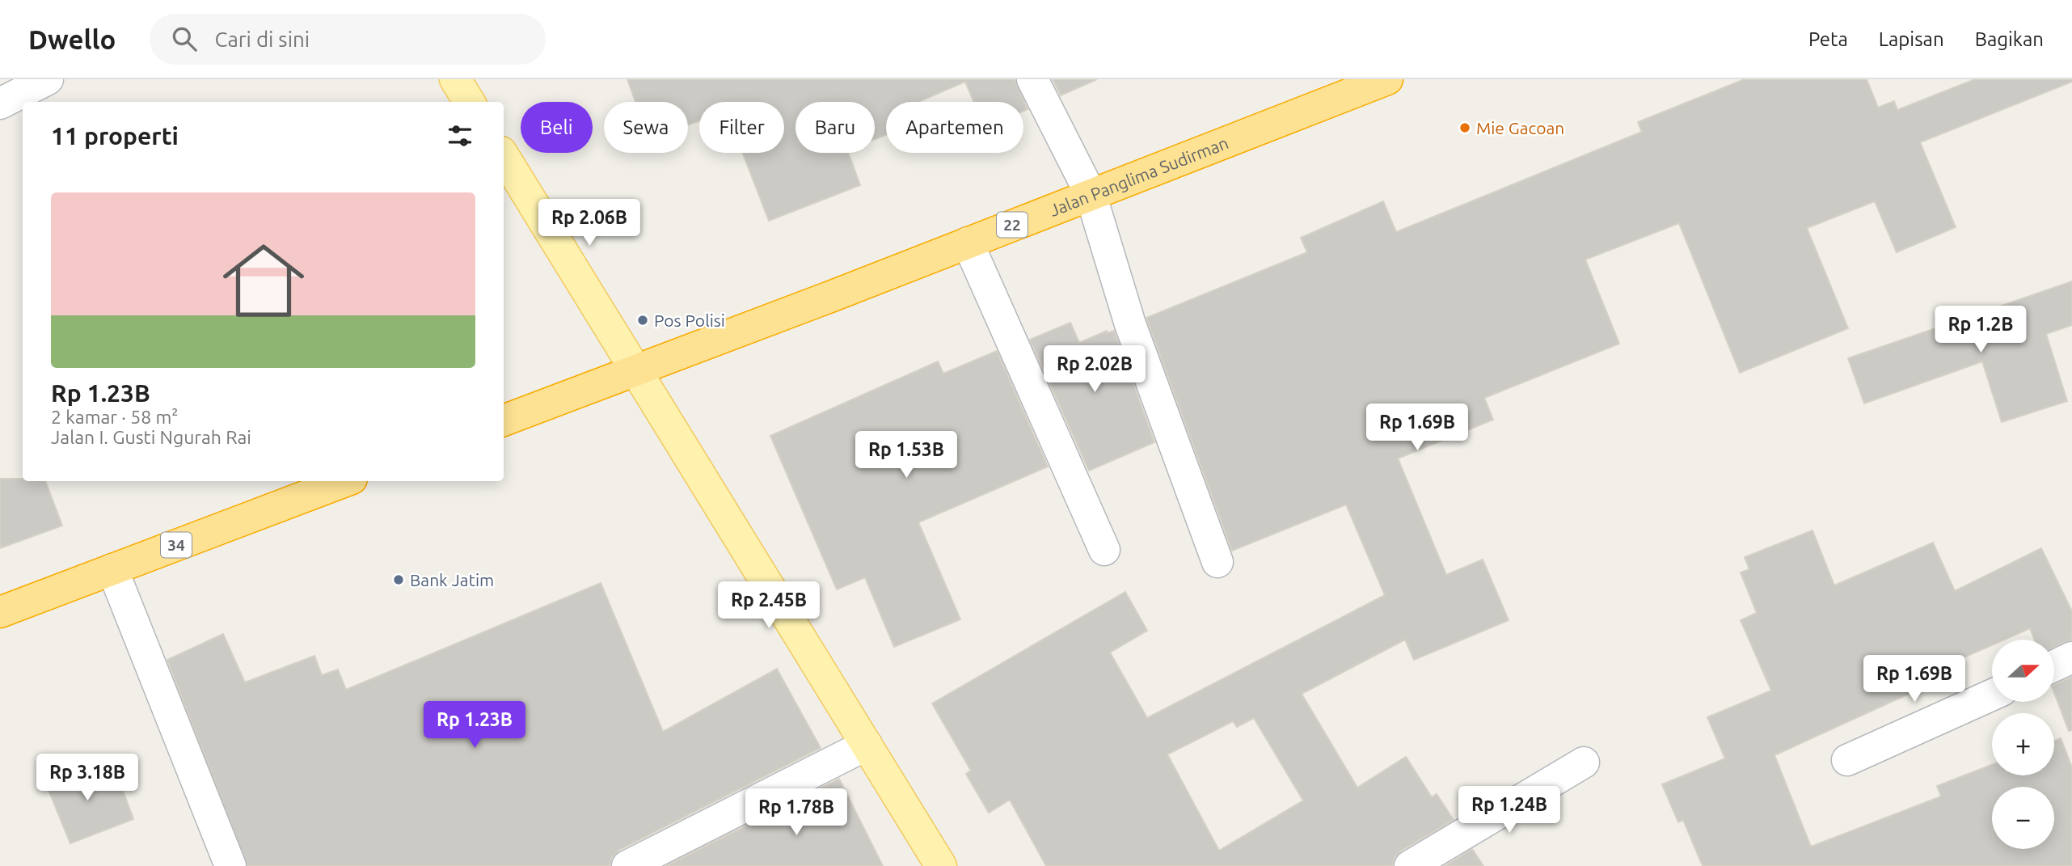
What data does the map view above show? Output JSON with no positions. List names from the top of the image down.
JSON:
{
  "streets": {
    "highway": ["Jalan Panglima Sudirman", "22", "34"]
  },
  "places": ["Mie Gacoan", "Pos Polisi", "Bank Jatim"],
  "north": "right",
  "page": {
    "header": "Dwello",
    "search": "Cari di sini",
    "nav": ["Peta", "Lapisan", "Bagikan"],
    "chip": [
      "Beli",
      "Sewa",
      "Filter",
      "Baru",
      "Apartemen"
    ],
    "heading": "11 properti",
    "list": [
      {
        "name": "Rp 1.23B",
        "note": "2 kamar · 58 m² · Jalan I. Gusti Ngurah Rai"
      }
    ],
    "price": [
      "Rp 2.06B",
      "Rp 1.2B",
      "Rp 2.02B",
      "Rp 1.69B",
      "Rp 1.53B",
      "Rp 2.45B",
      "Rp 1.69B",
      "Rp 1.23B",
      "Rp 3.18B",
      "Rp 1.24B",
      "Rp 1.78B"
    ],
    "map_buttons": ["+", "−"]
  }
}
